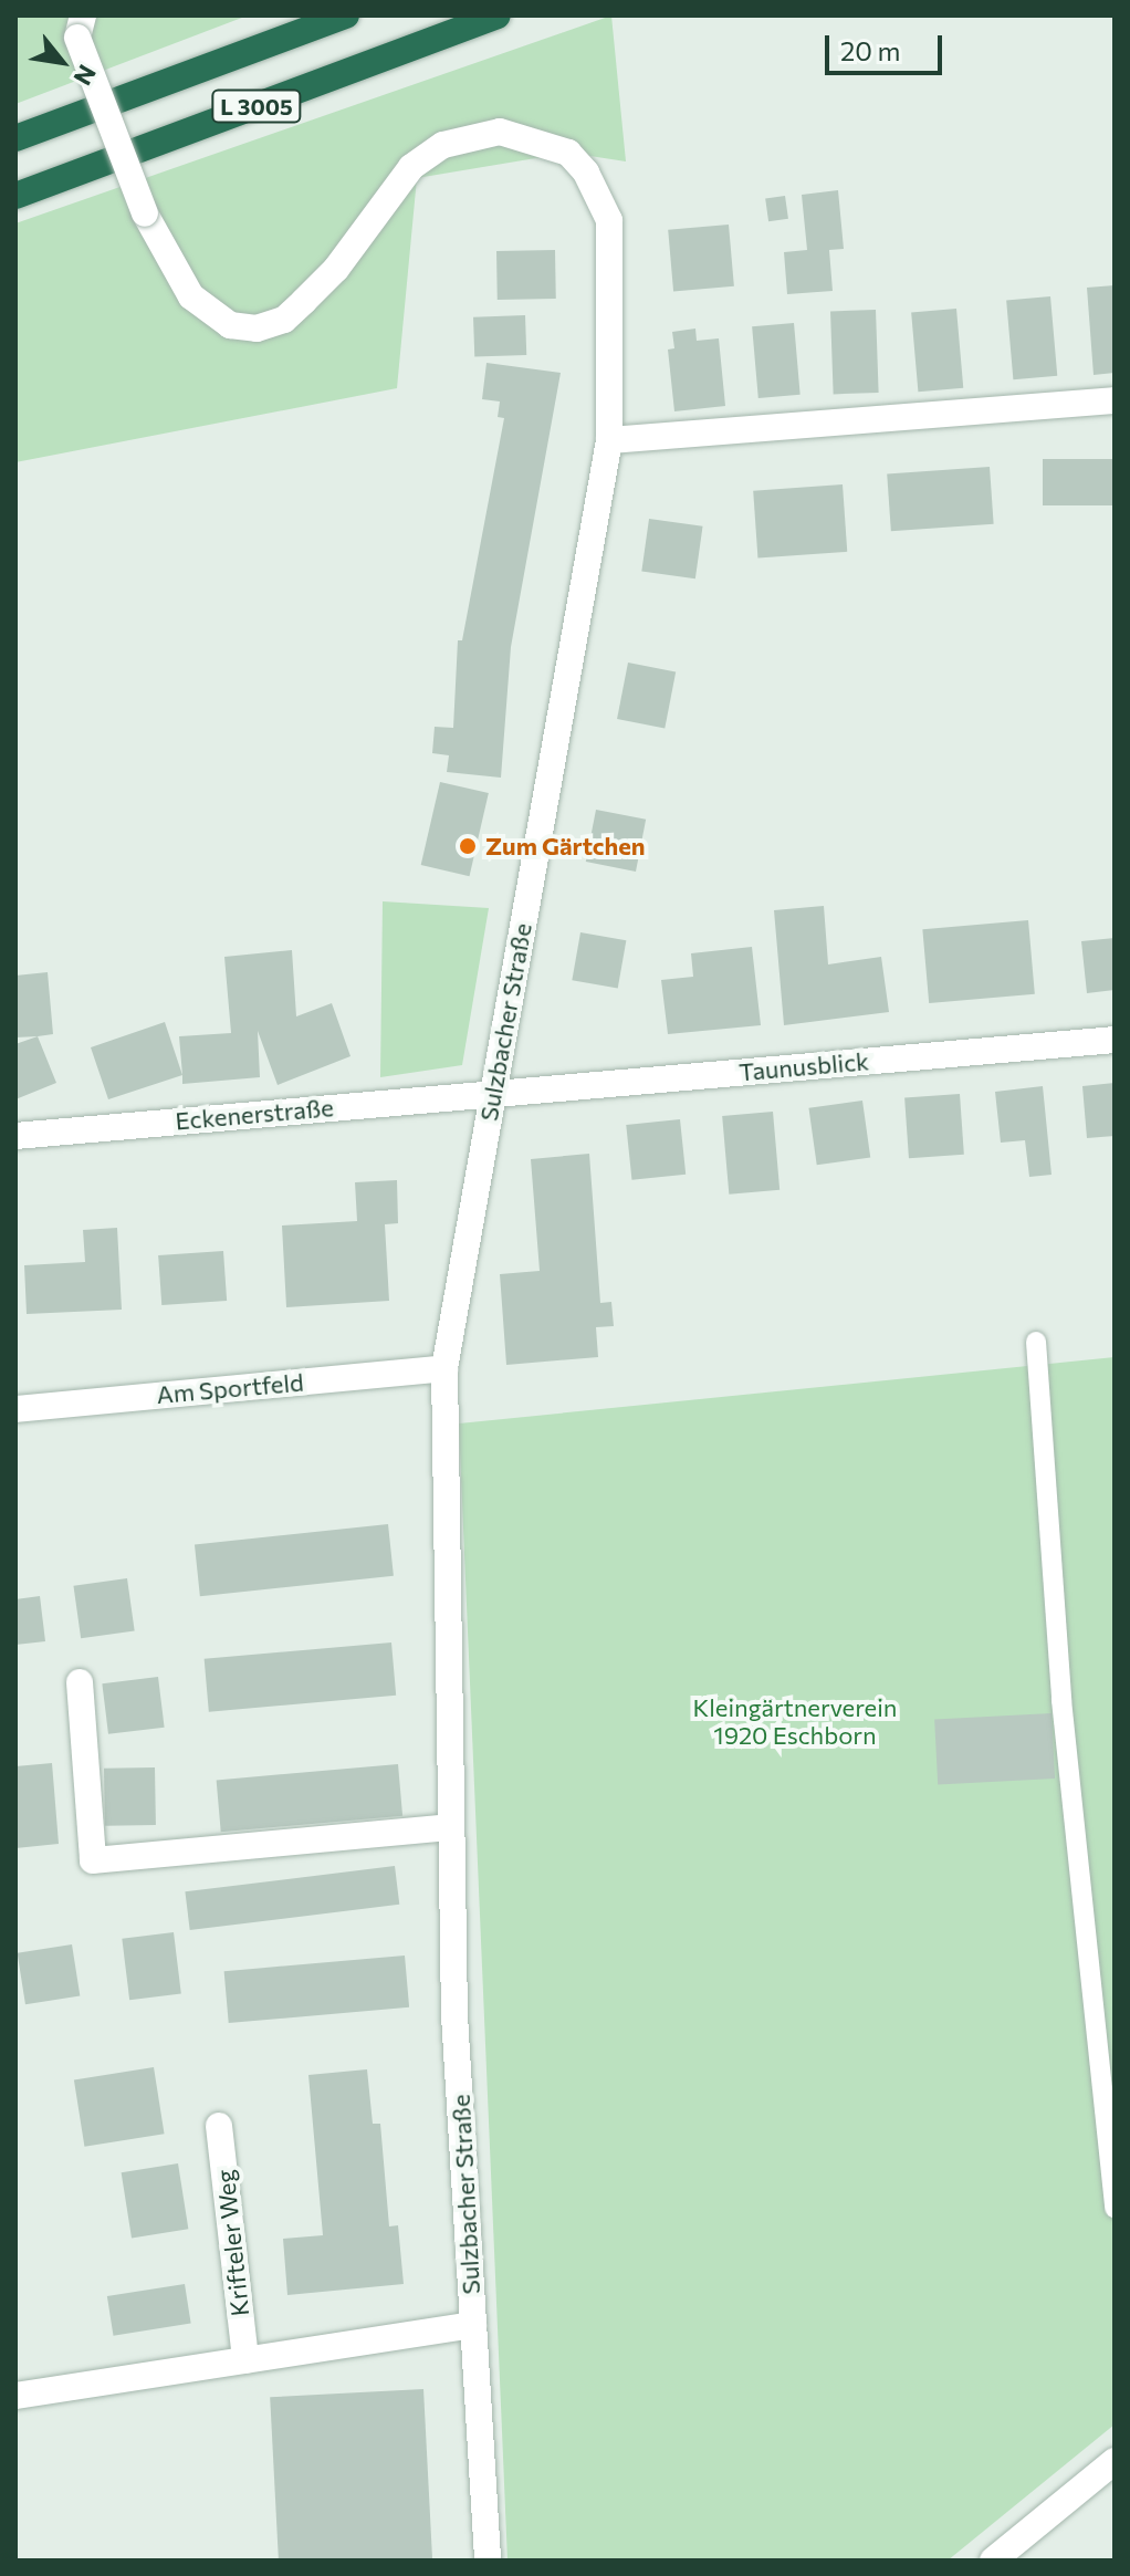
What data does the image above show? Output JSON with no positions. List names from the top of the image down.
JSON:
{
  "streets": {
    "highway": ["L 3005"],
    "street": [
      "Sulzbacher Straße",
      "Taunusblick",
      "Eckenerstraße",
      "Am Sportfeld",
      "Krifteler Weg"
    ]
  },
  "crossings": [
    ["Sulzbacher Straße", "Taunusblick"],
    ["Sulzbacher Straße", "Eckenerstraße"],
    ["Sulzbacher Straße", "Am Sportfeld"],
    ["Taunusblick", "Eckenerstraße"]
  ],
  "parks": ["Kleingärtnerverein 1920 Eschborn"],
  "places": ["Zum Gärtchen"],
  "scale_bar": "20 m",
  "north": "bottom right"
}
